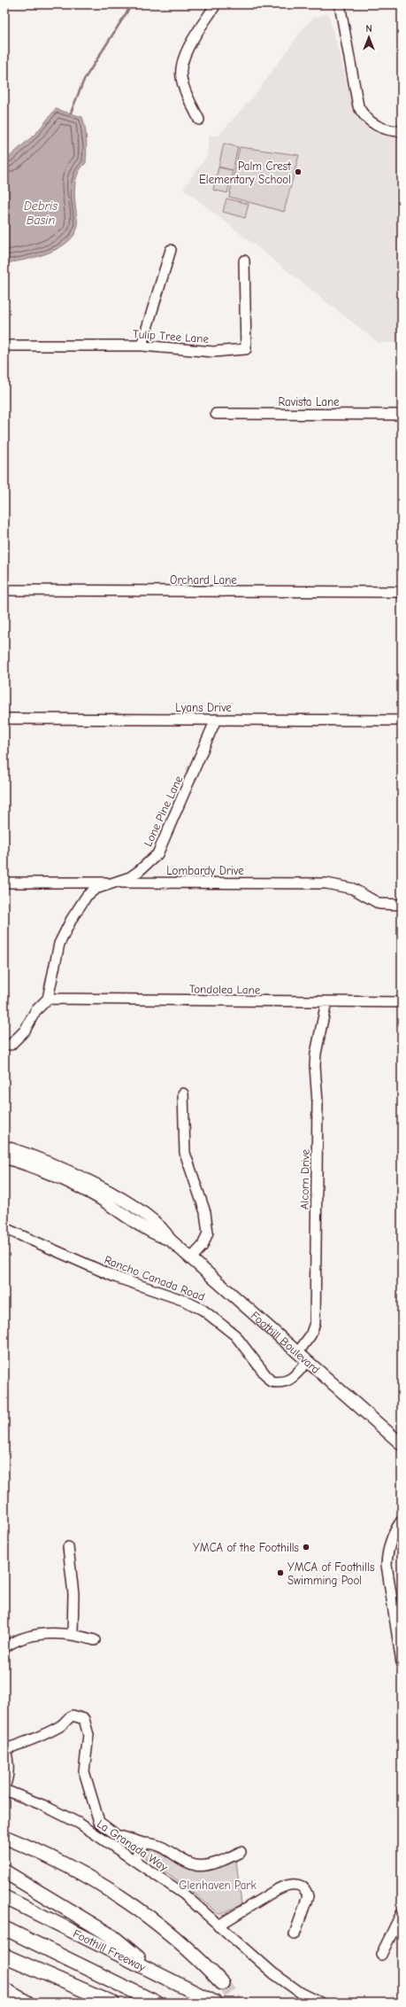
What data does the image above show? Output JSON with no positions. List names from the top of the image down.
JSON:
{
  "streets": {
    "highway": ["Foothill Freeway"],
    "main road": ["Foothill Boulevard"],
    "street": [
      "Tulip Tree Lane",
      "Ravista Lane",
      "Orchard Lane",
      "Lyans Drive",
      "Lone Pine Lane",
      "Lombardy Drive",
      "Tondolea Lane",
      "Alcorn Drive",
      "Rancho Canada Road",
      "La Granada Way"
    ]
  },
  "crossings": [
    ["Lyans Drive", "Lone Pine Lane"],
    ["Lone Pine Lane", "Lombardy Drive"],
    ["Lone Pine Lane", "Tondolea Lane"],
    ["Tondolea Lane", "Alcorn Drive"],
    ["Alcorn Drive", "Foothill Boulevard"],
    ["Rancho Canada Road", "Foothill Boulevard"]
  ],
  "water": ["Debris Basin"],
  "parks": ["Glenhaven Park"],
  "places": ["Palm Crest Elementary School", "YMCA of the Foothills", "YMCA of Foothills Swimming Pool"],
  "north": "top"
}
